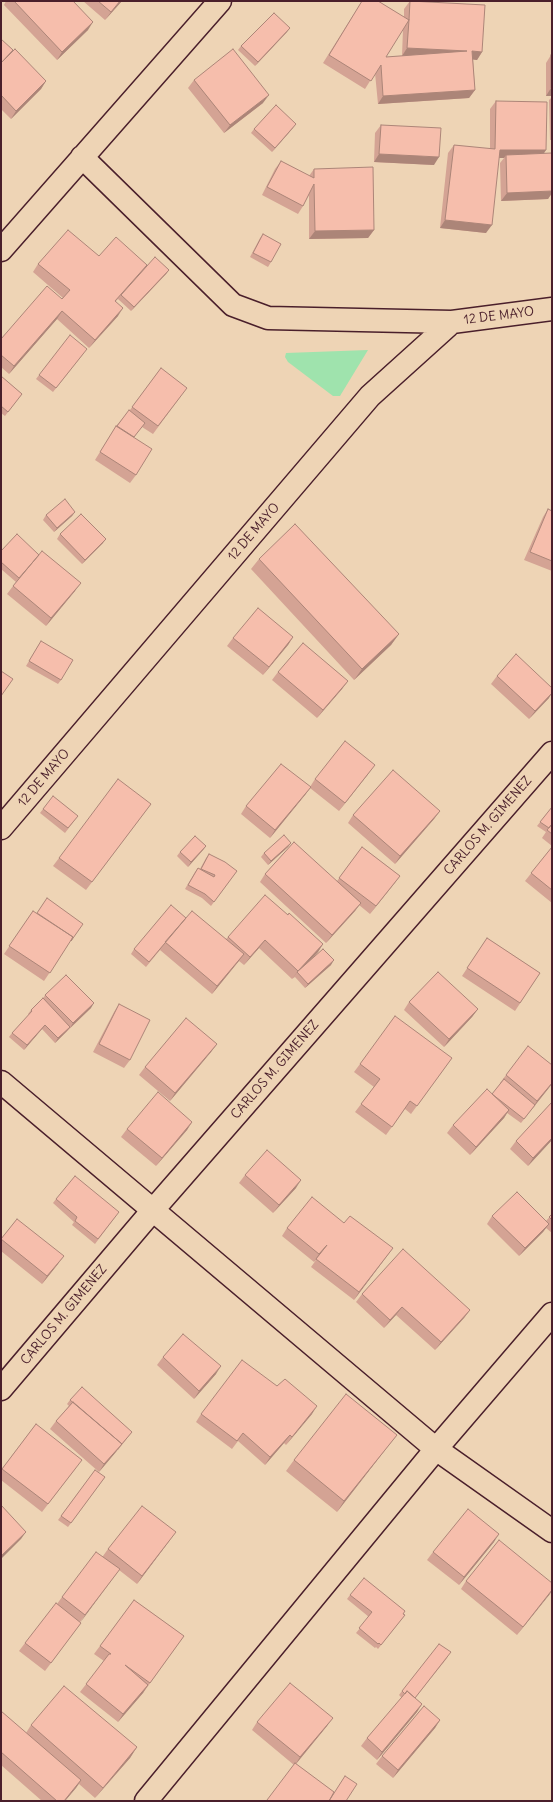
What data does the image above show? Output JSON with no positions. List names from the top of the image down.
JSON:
{
  "streets": {
    "street": ["12 DE MAYO", "CARLOS M. GIMENEZ"]
  }
}
